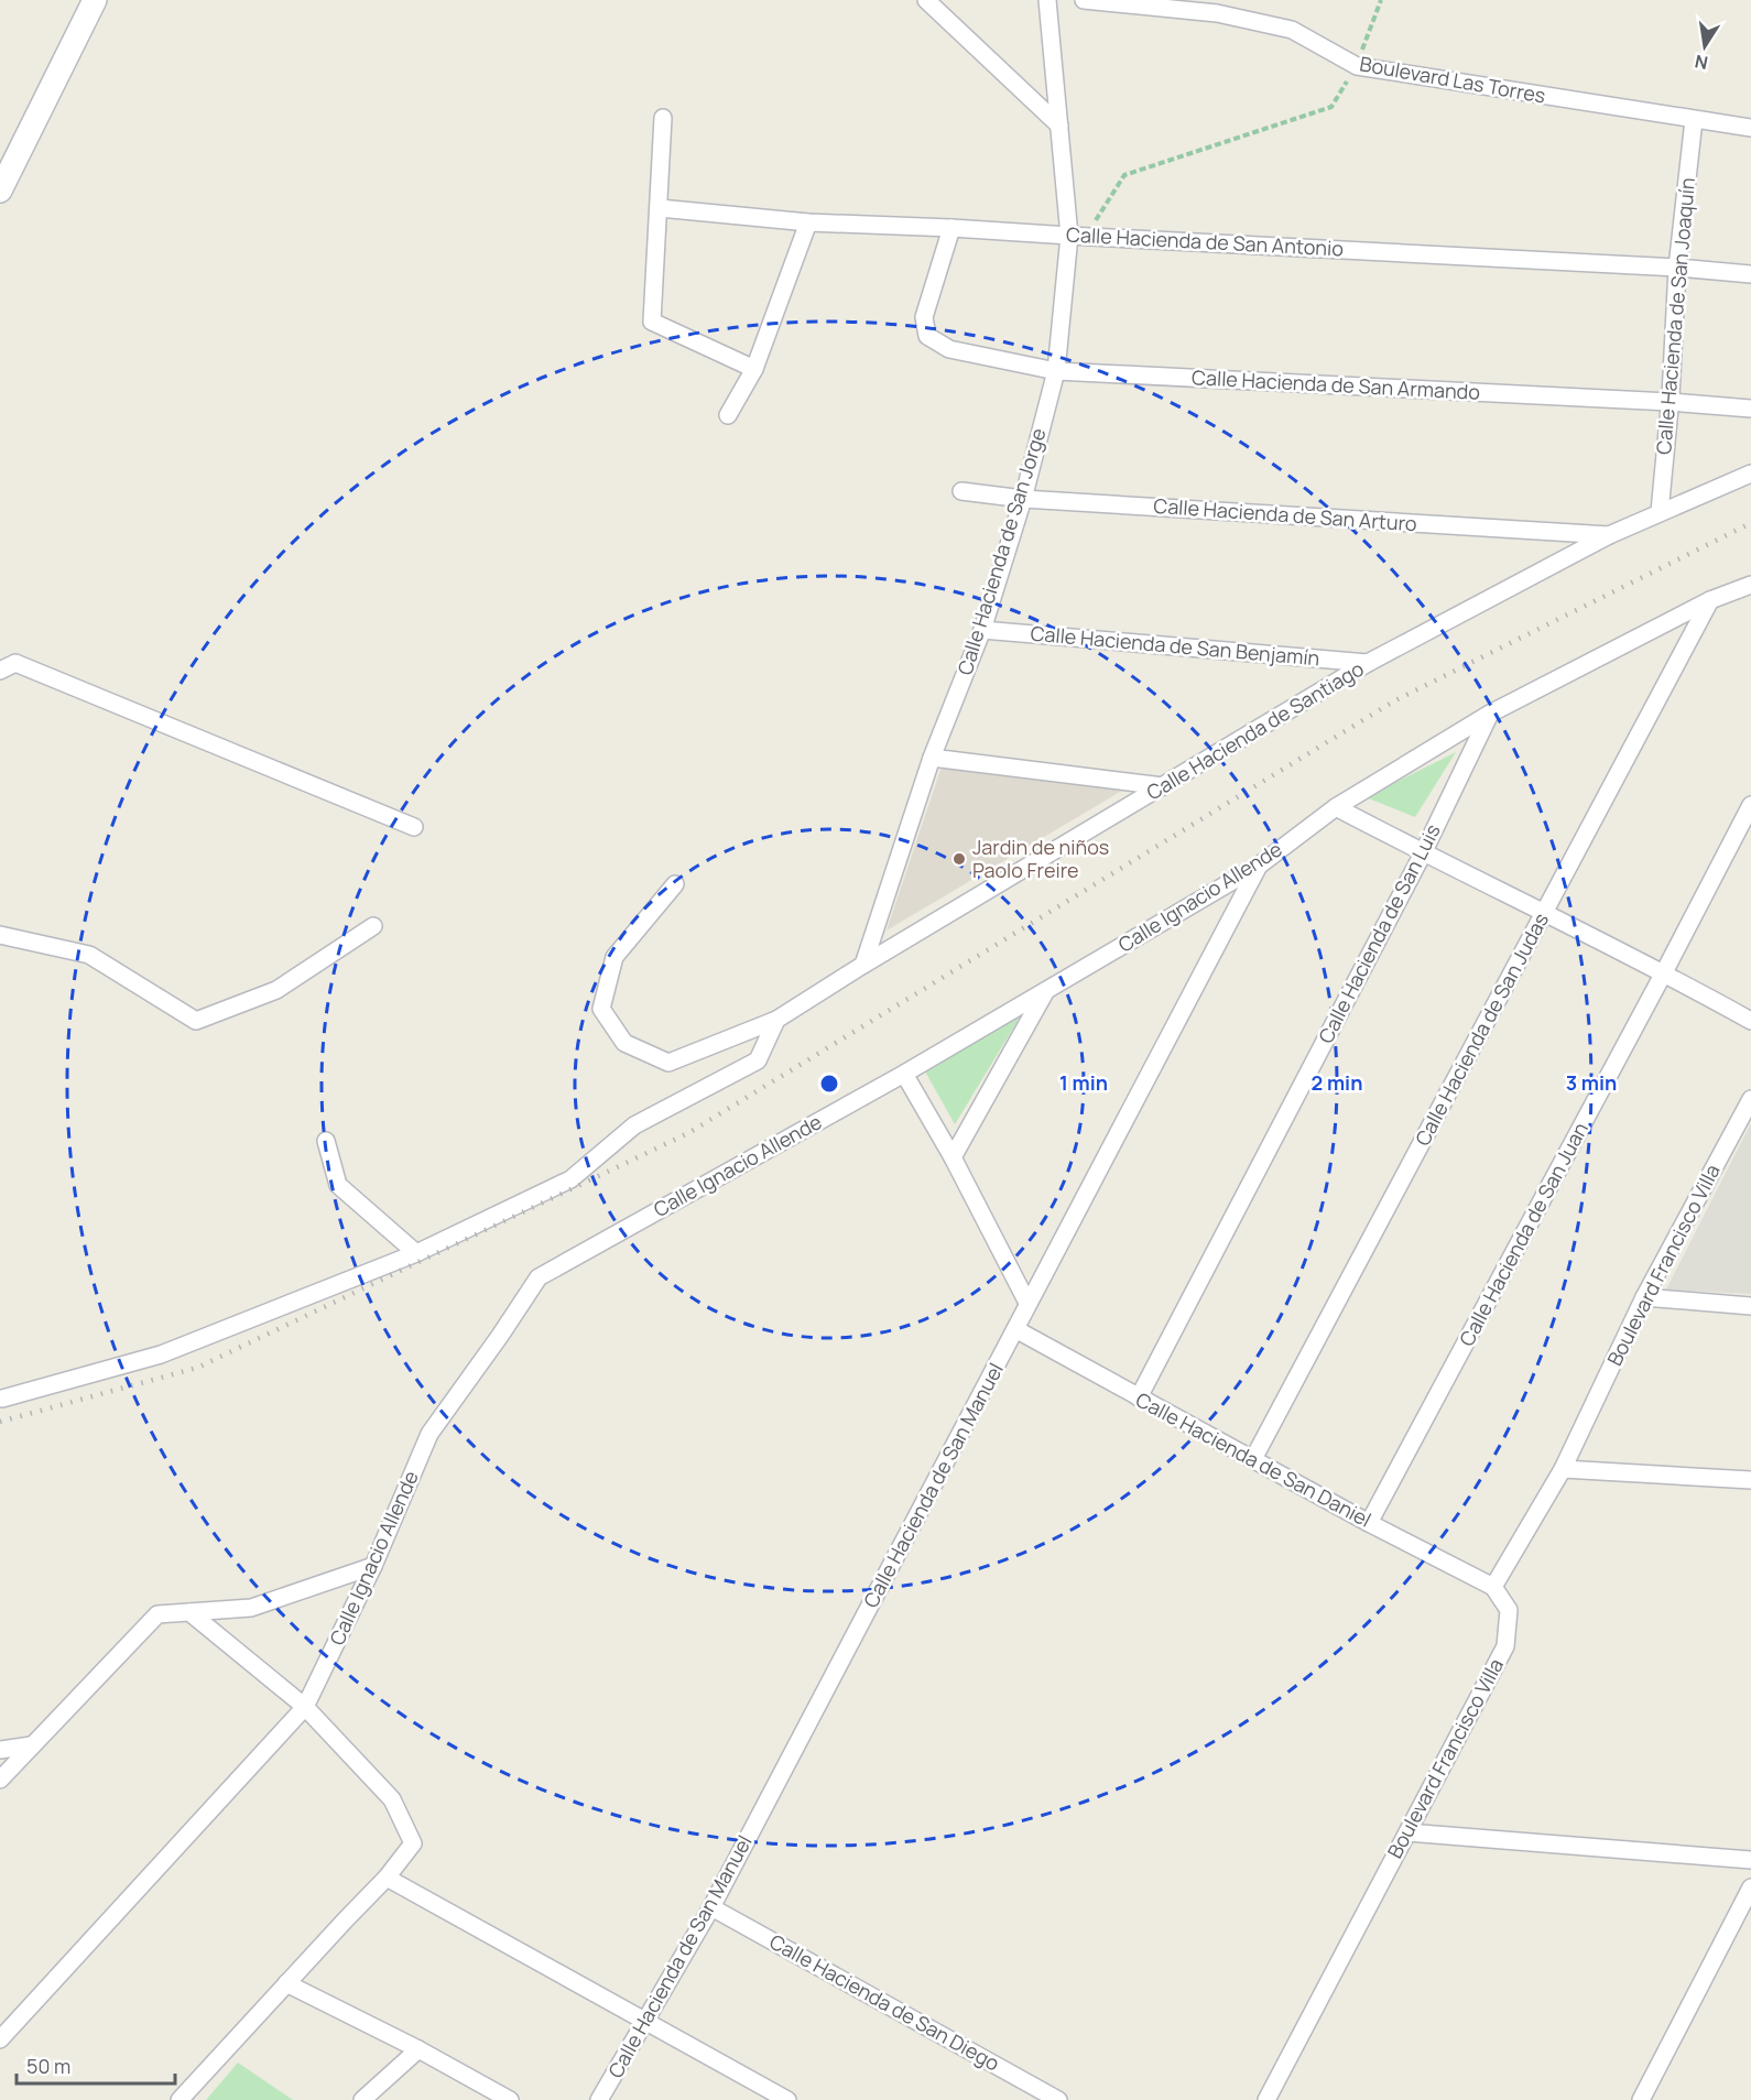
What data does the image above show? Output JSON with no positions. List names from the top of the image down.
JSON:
{
  "streets": {
    "street": [
      "Boulevard Las Torres",
      "Calle Hacienda de San Antonio",
      "Calle Hacienda de San Joaquín",
      "Calle Hacienda de San Armando",
      "Calle Hacienda de San Arturo",
      "Calle Hacienda de San Jorge",
      "Calle Hacienda de San Benjamín",
      "Calle Hacienda de Santiago",
      "Calle Ignacio Allende",
      "Calle Hacienda de San Luis",
      "Calle Hacienda de San Judas",
      "Calle Hacienda de San Juan",
      "Boulevard Francisco Villa",
      "Calle Hacienda de San Daniel",
      "Calle Hacienda de San Manuel",
      "Calle Hacienda de San Diego"
    ]
  },
  "crossings": [
    ["Boulevard Las Torres", "Calle Hacienda de San Joaquín"],
    ["Calle Hacienda de San Antonio", "Calle Hacienda de San Joaquín"],
    ["Calle Hacienda de San Antonio", "Calle Hacienda de San Armando"],
    ["Calle Hacienda de San Antonio", "Calle Hacienda de San Jorge"],
    ["Calle Hacienda de San Joaquín", "Calle Hacienda de San Armando"],
    ["Calle Hacienda de San Joaquín", "Calle Hacienda de Santiago"],
    ["Calle Hacienda de San Armando", "Calle Hacienda de San Jorge"],
    ["Calle Hacienda de San Arturo", "Calle Hacienda de San Jorge"],
    ["Calle Hacienda de San Arturo", "Calle Hacienda de Santiago"],
    ["Calle Hacienda de San Jorge", "Calle Hacienda de San Benjamín"],
    ["Calle Hacienda de San Jorge", "Calle Hacienda de Santiago"],
    ["Calle Hacienda de San Benjamín", "Calle Hacienda de Santiago"],
    ["Calle Ignacio Allende", "Calle Hacienda de San Luis"],
    ["Calle Ignacio Allende", "Calle Hacienda de San Judas"],
    ["Calle Ignacio Allende", "Calle Hacienda de San Manuel"],
    ["Calle Hacienda de San Luis", "Calle Hacienda de San Daniel"],
    ["Calle Hacienda de San Judas", "Calle Hacienda de San Daniel"],
    ["Calle Hacienda de San Juan", "Calle Hacienda de San Daniel"],
    ["Boulevard Francisco Villa", "Calle Hacienda de San Daniel"],
    ["Calle Hacienda de San Daniel", "Calle Hacienda de San Manuel"],
    ["Calle Hacienda de San Manuel", "Calle Hacienda de San Diego"]
  ],
  "places": ["Jardin de niños Paolo Freire"],
  "scale_bar": "50 m",
  "north": "bottom",
  "rings": ["1 min", "2 min", "3 min"]
}
